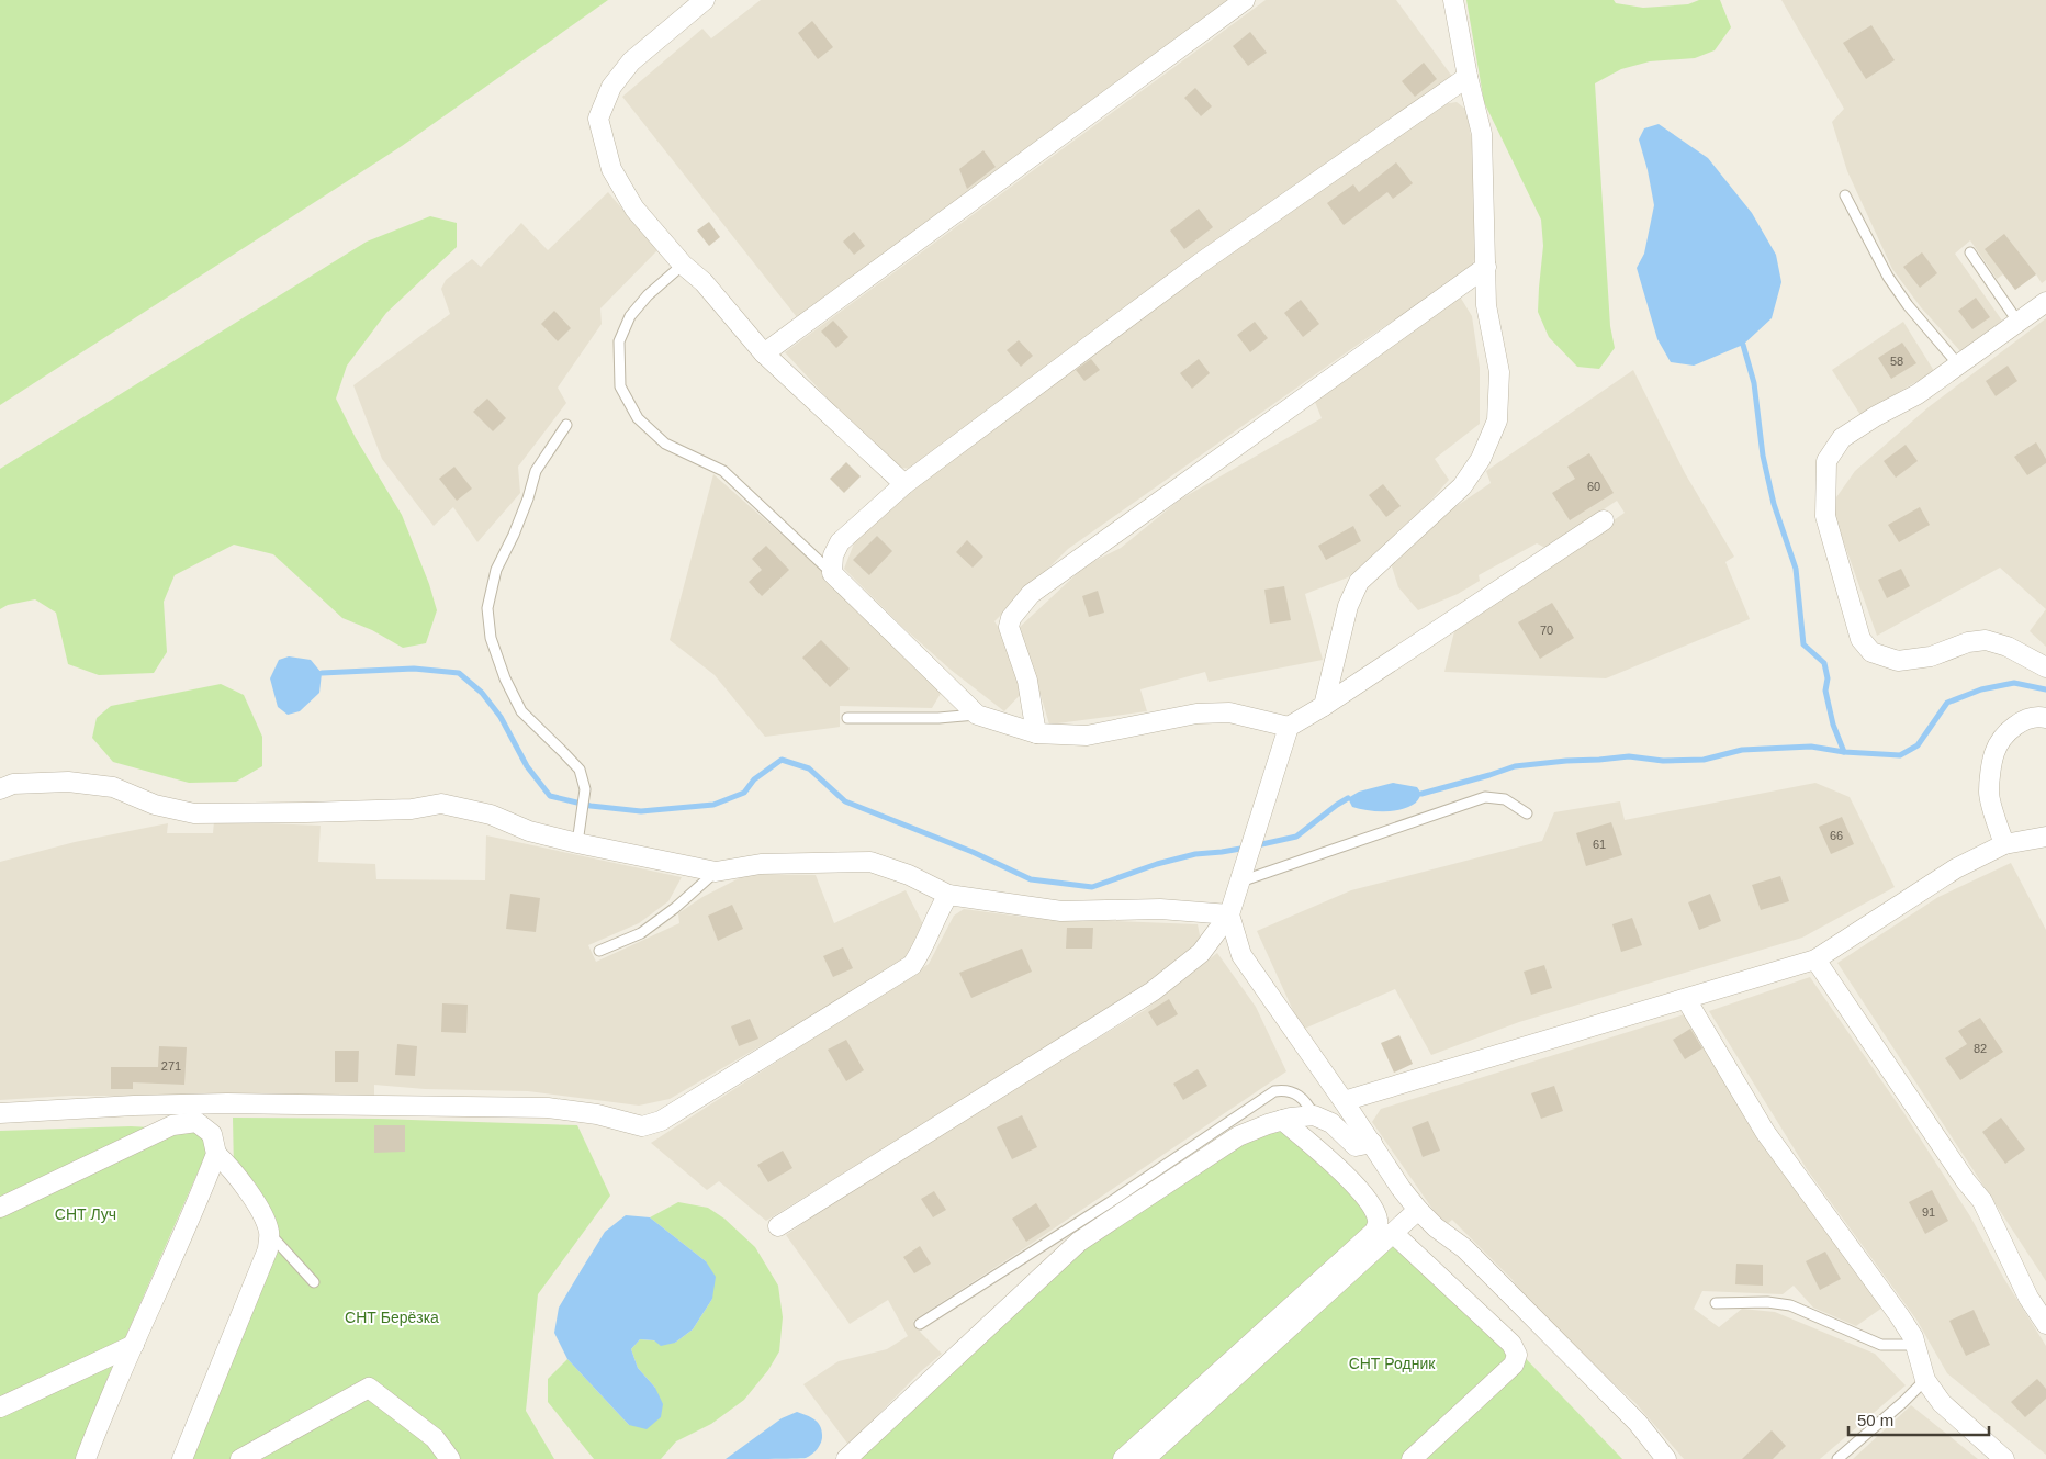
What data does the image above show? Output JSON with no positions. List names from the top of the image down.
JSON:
{
  "parks": ["СНТ Луч", "СНТ Берёзка", "СНТ Родник"],
  "house_numbers": [
    "58",
    "60",
    "70",
    "66",
    "61",
    "82",
    "271",
    "91"
  ],
  "scale_bar": "50 m"
}
